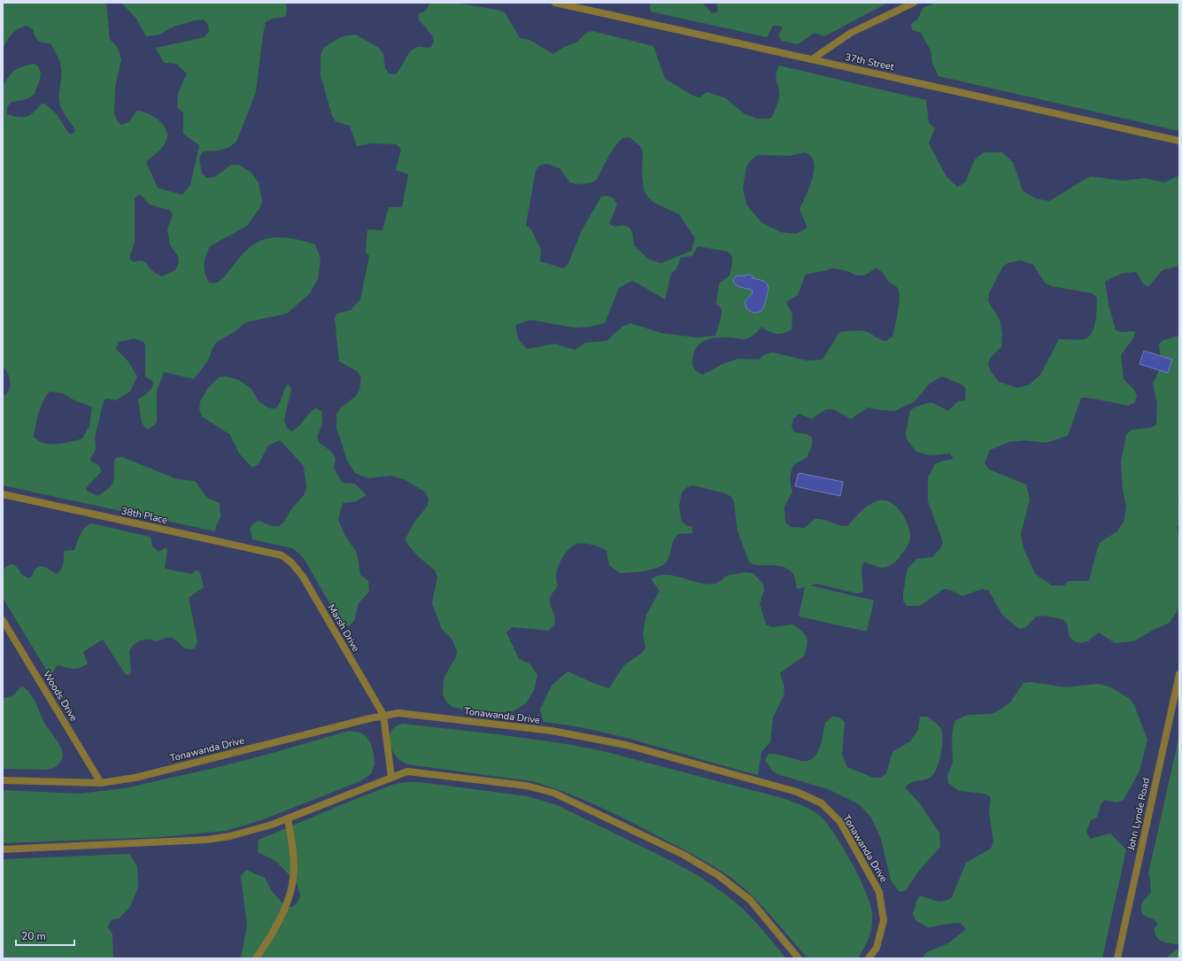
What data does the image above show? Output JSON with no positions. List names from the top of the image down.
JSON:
{
  "streets": {
    "street": [
      "37th Street",
      "38th Place",
      "Marsh Drive",
      "Woods Drive",
      "Tonawanda Drive",
      "John Lynde Road"
    ]
  },
  "crossings": [
    ["38th Place", "Marsh Drive"],
    ["Marsh Drive", "Tonawanda Drive"],
    ["Woods Drive", "Tonawanda Drive"]
  ],
  "scale_bar": "20 m"
}
